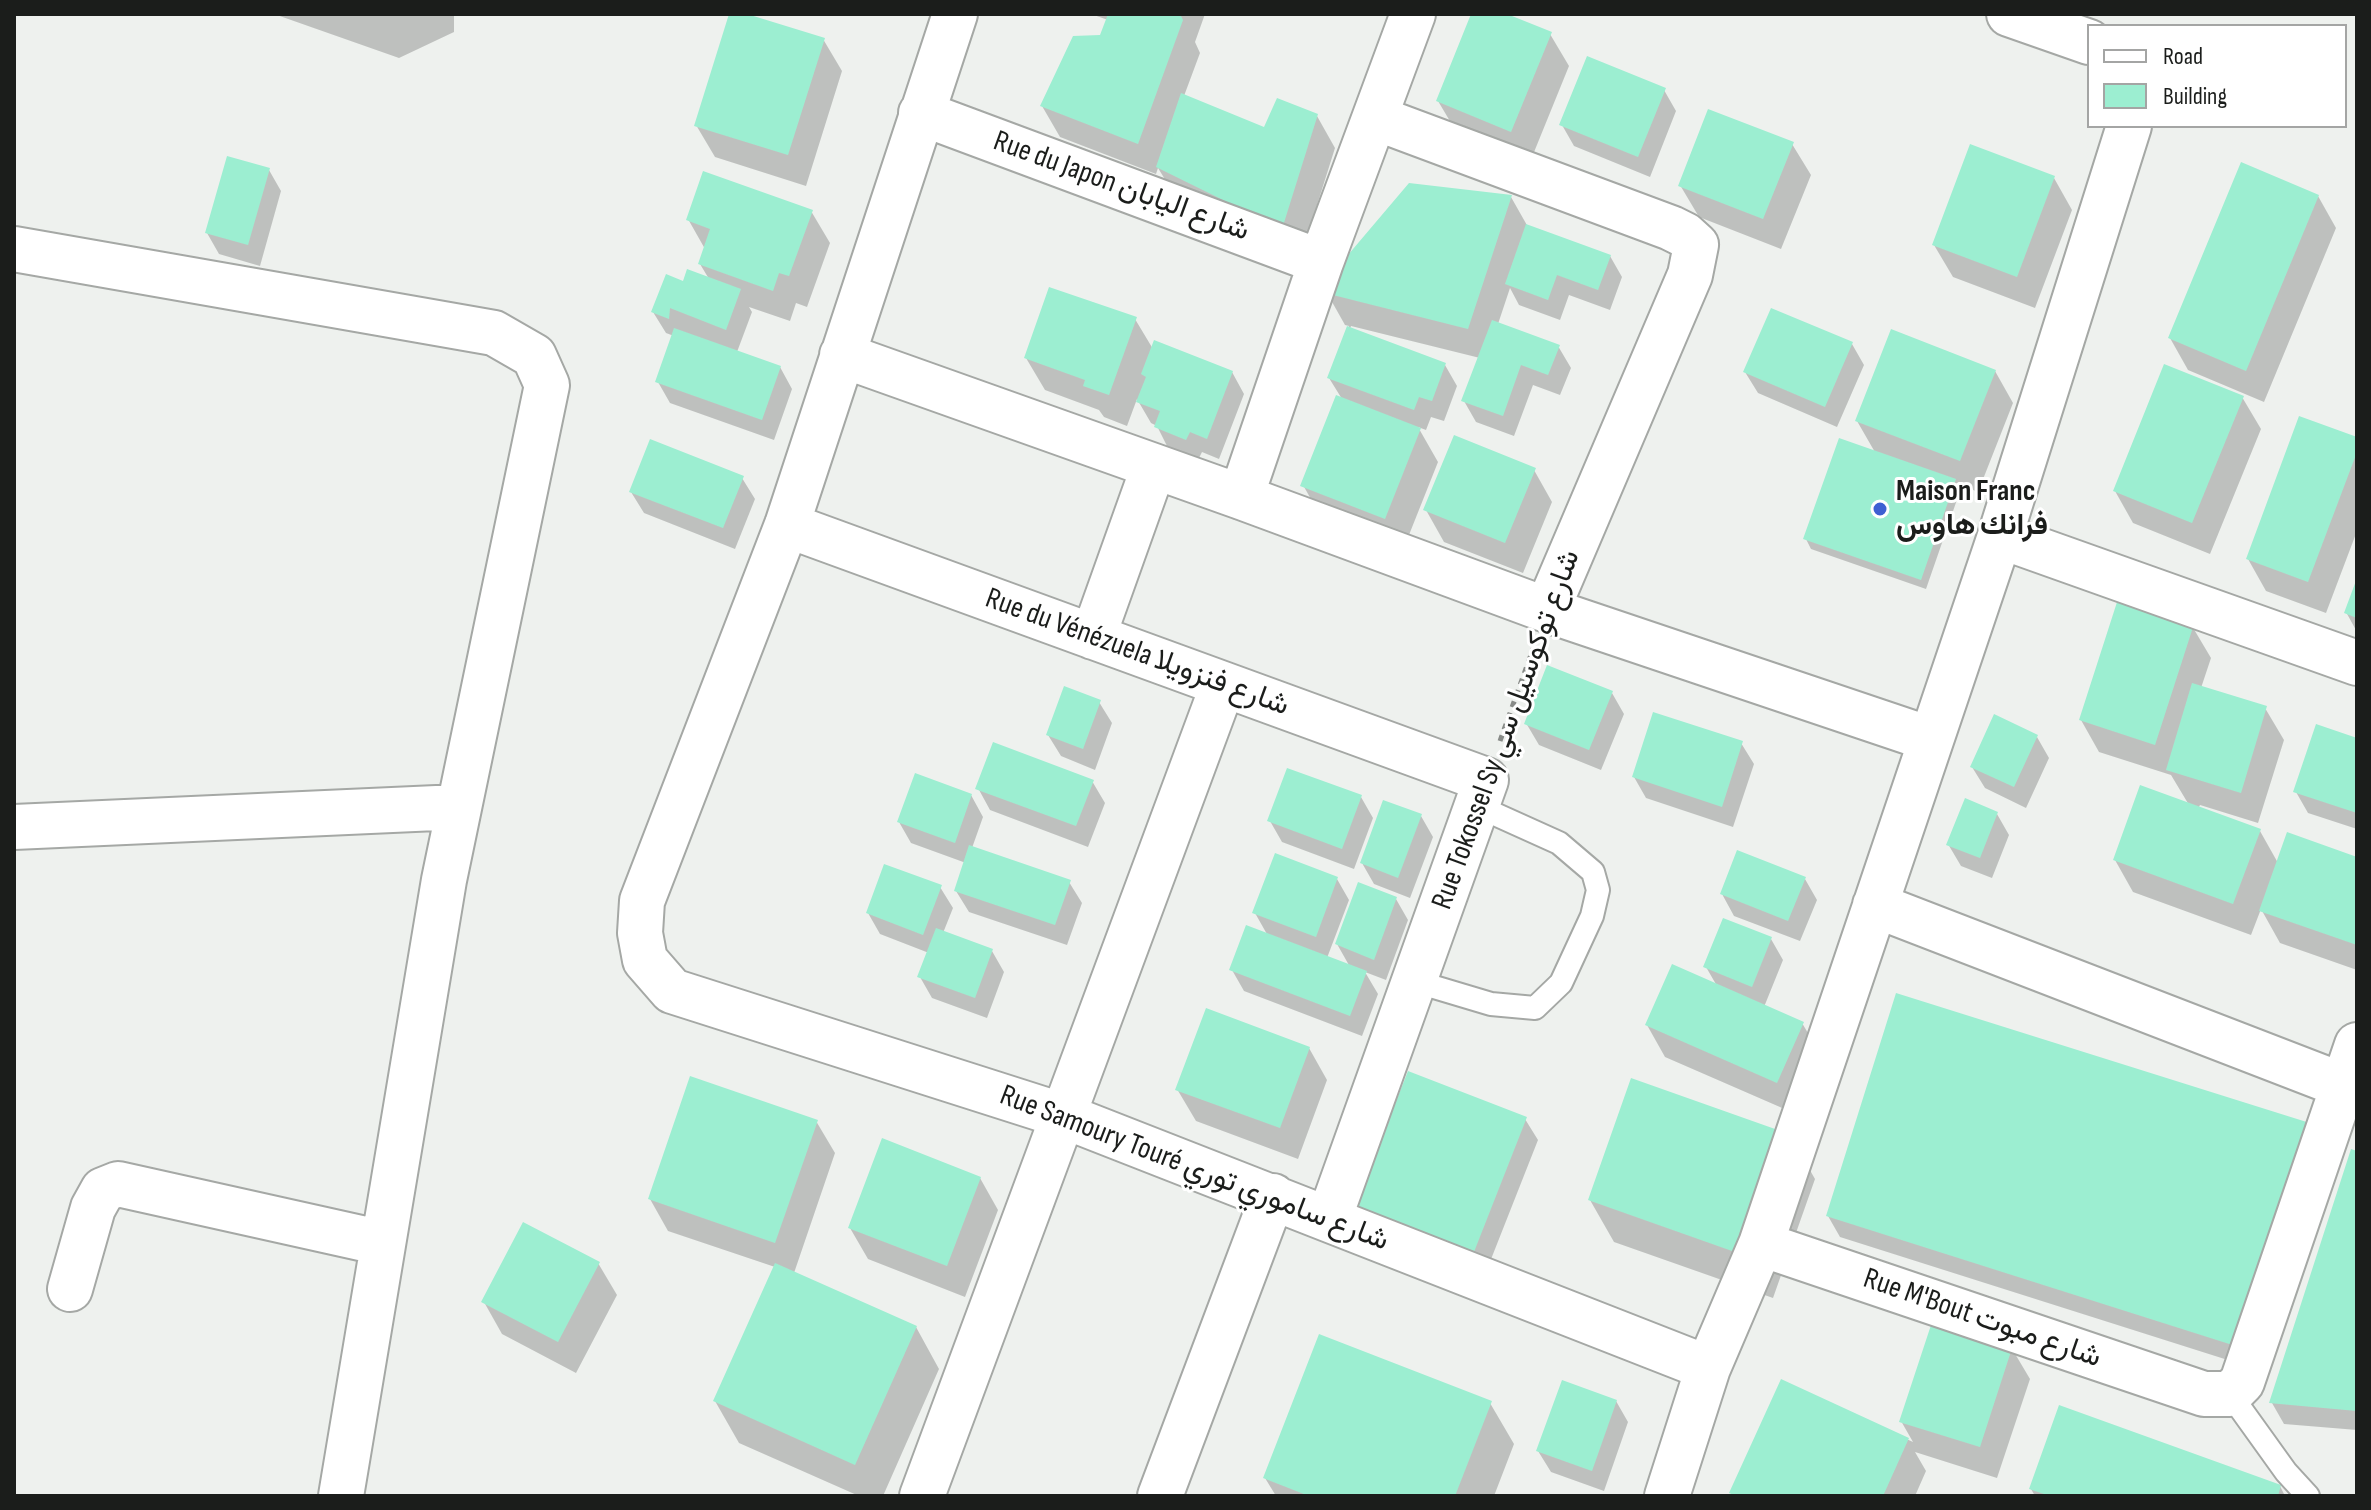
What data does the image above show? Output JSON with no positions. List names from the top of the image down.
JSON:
{
  "streets": {
    "street": [
      "Rue du Japon شارع اليابان",
      "Rue du Vénézuela شارع فنزويلا",
      "Rue Tokossel Sy شارع توكوسيل سي",
      "Rue Samoury Touré شارع ساموري توري",
      "Rue M'Bout شارع مبوت"
    ]
  },
  "crossings": [
    ["Rue du Vénézuela شارع فنزويلا", "Rue Tokossel Sy شارع توكوسيل سي"],
    ["Rue du Vénézuela شارع فنزويلا", "Rue Samoury Touré شارع ساموري توري"],
    ["Rue Tokossel Sy شارع توكوسيل سي", "Rue Samoury Touré شارع ساموري توري"]
  ],
  "places": ["Maison Franc فرانك هاوس"],
  "legend": ["Road", "Building"]
}
